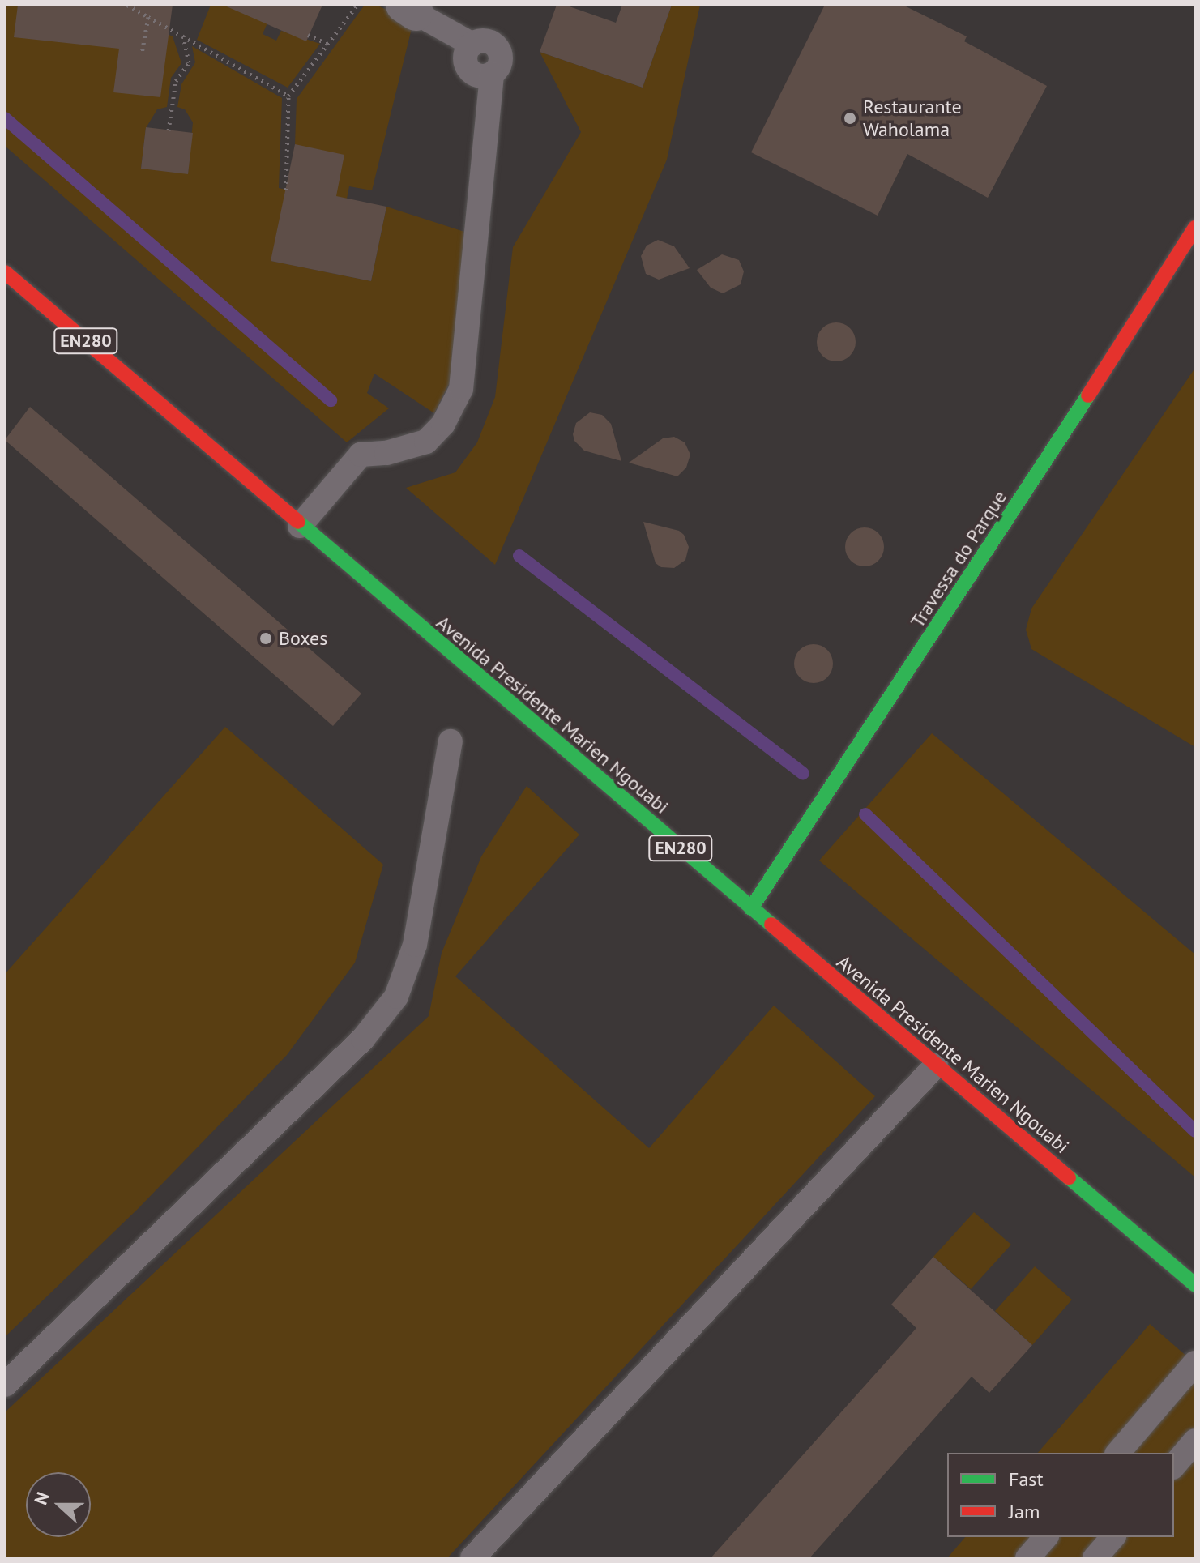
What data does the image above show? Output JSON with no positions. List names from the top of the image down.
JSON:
{
  "streets": {
    "main road": ["EN280", "Travessa do Parque", "Avenida Presidente Marien Ngouabi"]
  },
  "crossings": [
    ["Travessa do Parque", "Avenida Presidente Marien Ngouabi"]
  ],
  "places": ["Restaurante Waholama", "Boxes"],
  "legend": ["Fast", "Jam"],
  "north": "left"
}
